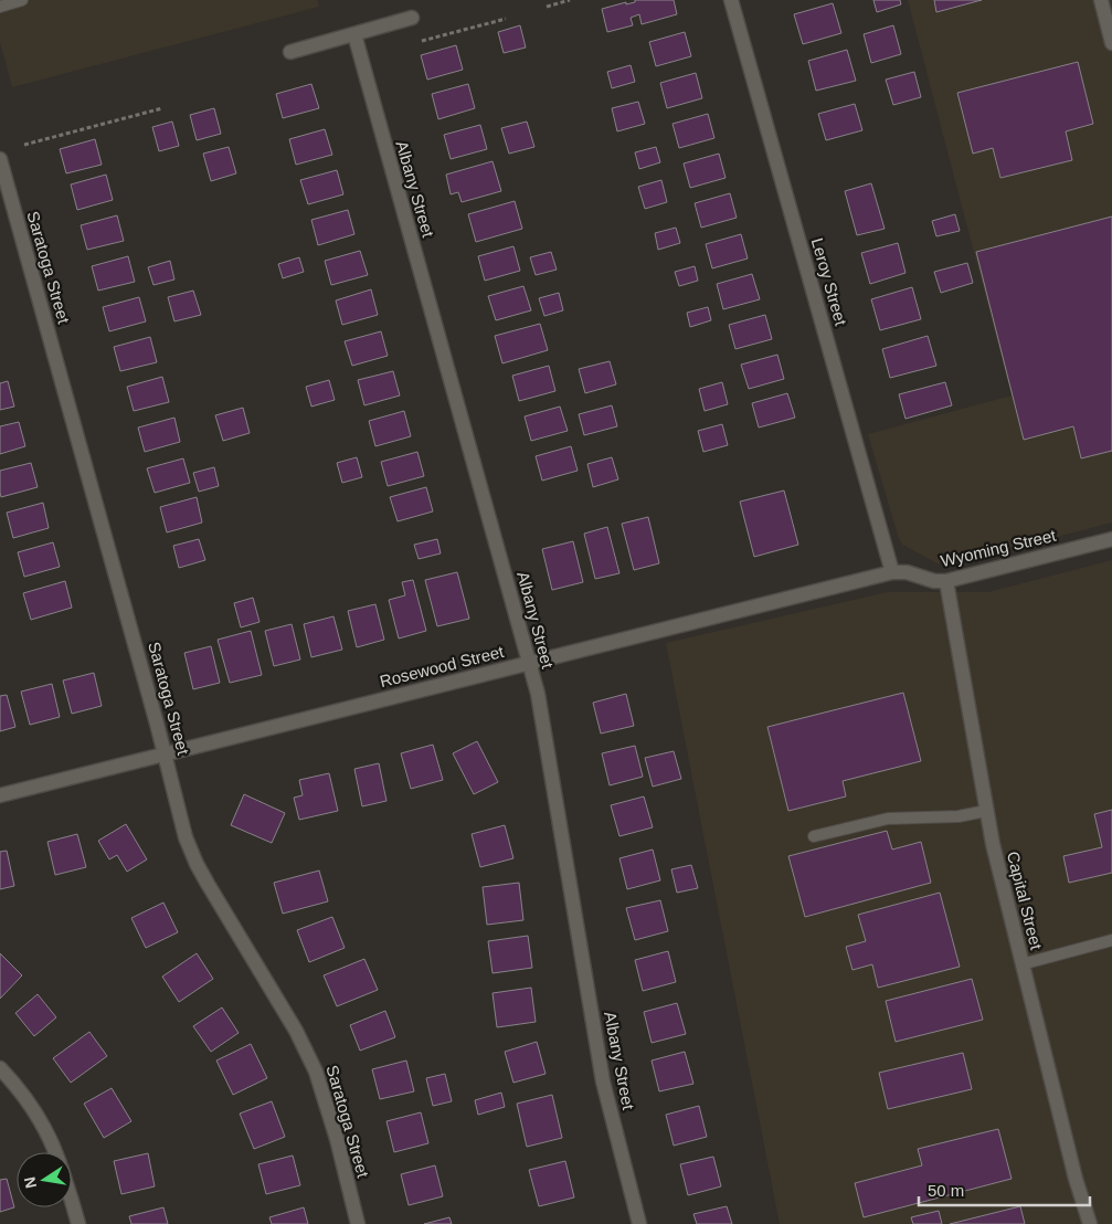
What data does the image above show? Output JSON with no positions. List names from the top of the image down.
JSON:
{
  "streets": {
    "street": [
      "Albany Street",
      "Saratoga Street",
      "Leroy Street",
      "Wyoming Street",
      "Rosewood Street",
      "Capital Street"
    ]
  },
  "crossings": [
    ["Albany Street", "Rosewood Street"],
    ["Saratoga Street", "Rosewood Street"],
    ["Leroy Street", "Wyoming Street"],
    ["Leroy Street", "Rosewood Street"],
    ["Wyoming Street", "Rosewood Street"],
    ["Wyoming Street", "Capital Street"]
  ],
  "scale_bar": "50 m",
  "north": "left"
}
